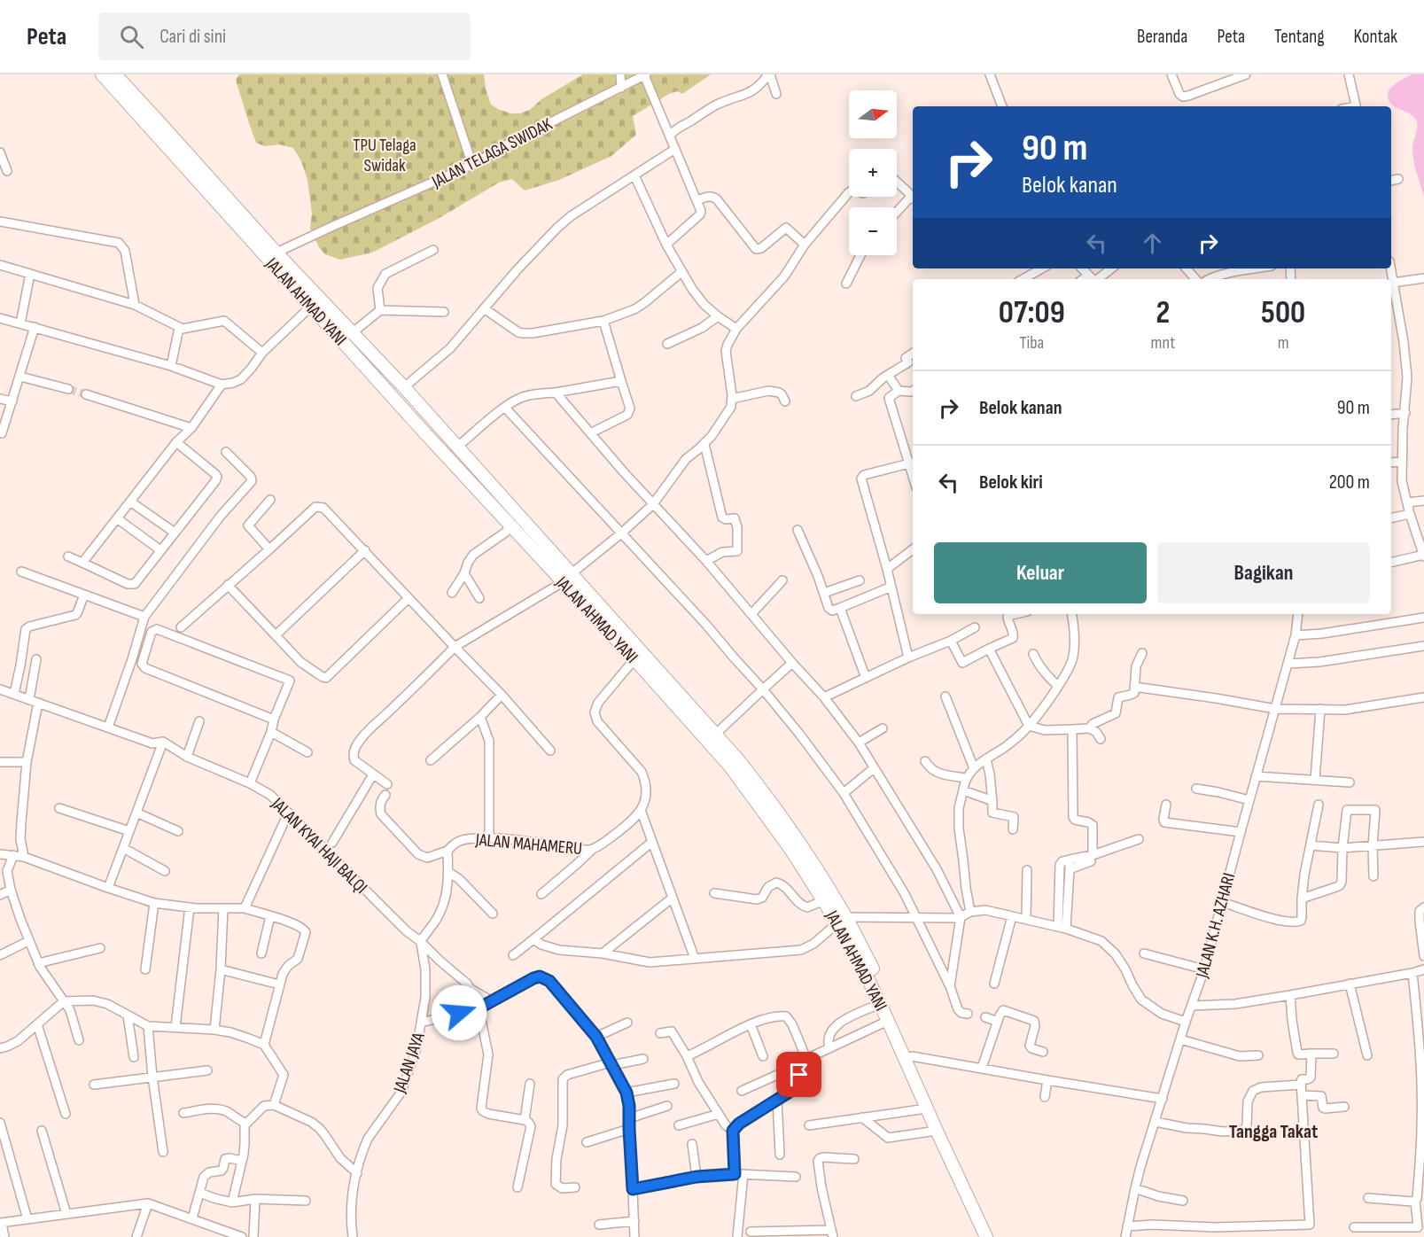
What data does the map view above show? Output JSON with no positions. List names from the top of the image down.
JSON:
{
  "streets": {
    "highway": ["JALAN AHMAD YANI"],
    "street": [
      "JALAN TELAGA SWIDAK",
      "JALAN MAHAMERU",
      "JALAN KYAI HAJI BALQI",
      "JALAN K.H. AZHARI",
      "JALAN JAYA"
    ]
  },
  "crossings": [
    ["JALAN TELAGA SWIDAK", "JALAN AHMAD YANI"],
    ["JALAN KYAI HAJI BALQI", "JALAN JAYA"]
  ],
  "districts": ["Tangga Takat"],
  "parks": ["TPU Telaga Swidak"],
  "north": "right",
  "page": {
    "header": "Peta",
    "search": "Cari di sini",
    "nav": [
      "Beranda",
      "Peta",
      "Tentang",
      "Kontak"
    ],
    "map_buttons": ["+", "−"],
    "turn": ["90 m", "Belok kanan"],
    "eta": [
      "07:09",
      "Tiba",
      "2",
      "mnt",
      "500",
      "m"
    ],
    "list": [
      {
        "name": "Belok kanan",
        "value": "90 m"
      },
      {
        "name": "Belok kiri",
        "value": "200 m"
      }
    ],
    "buttons": ["Keluar", "Bagikan"]
  }
}
